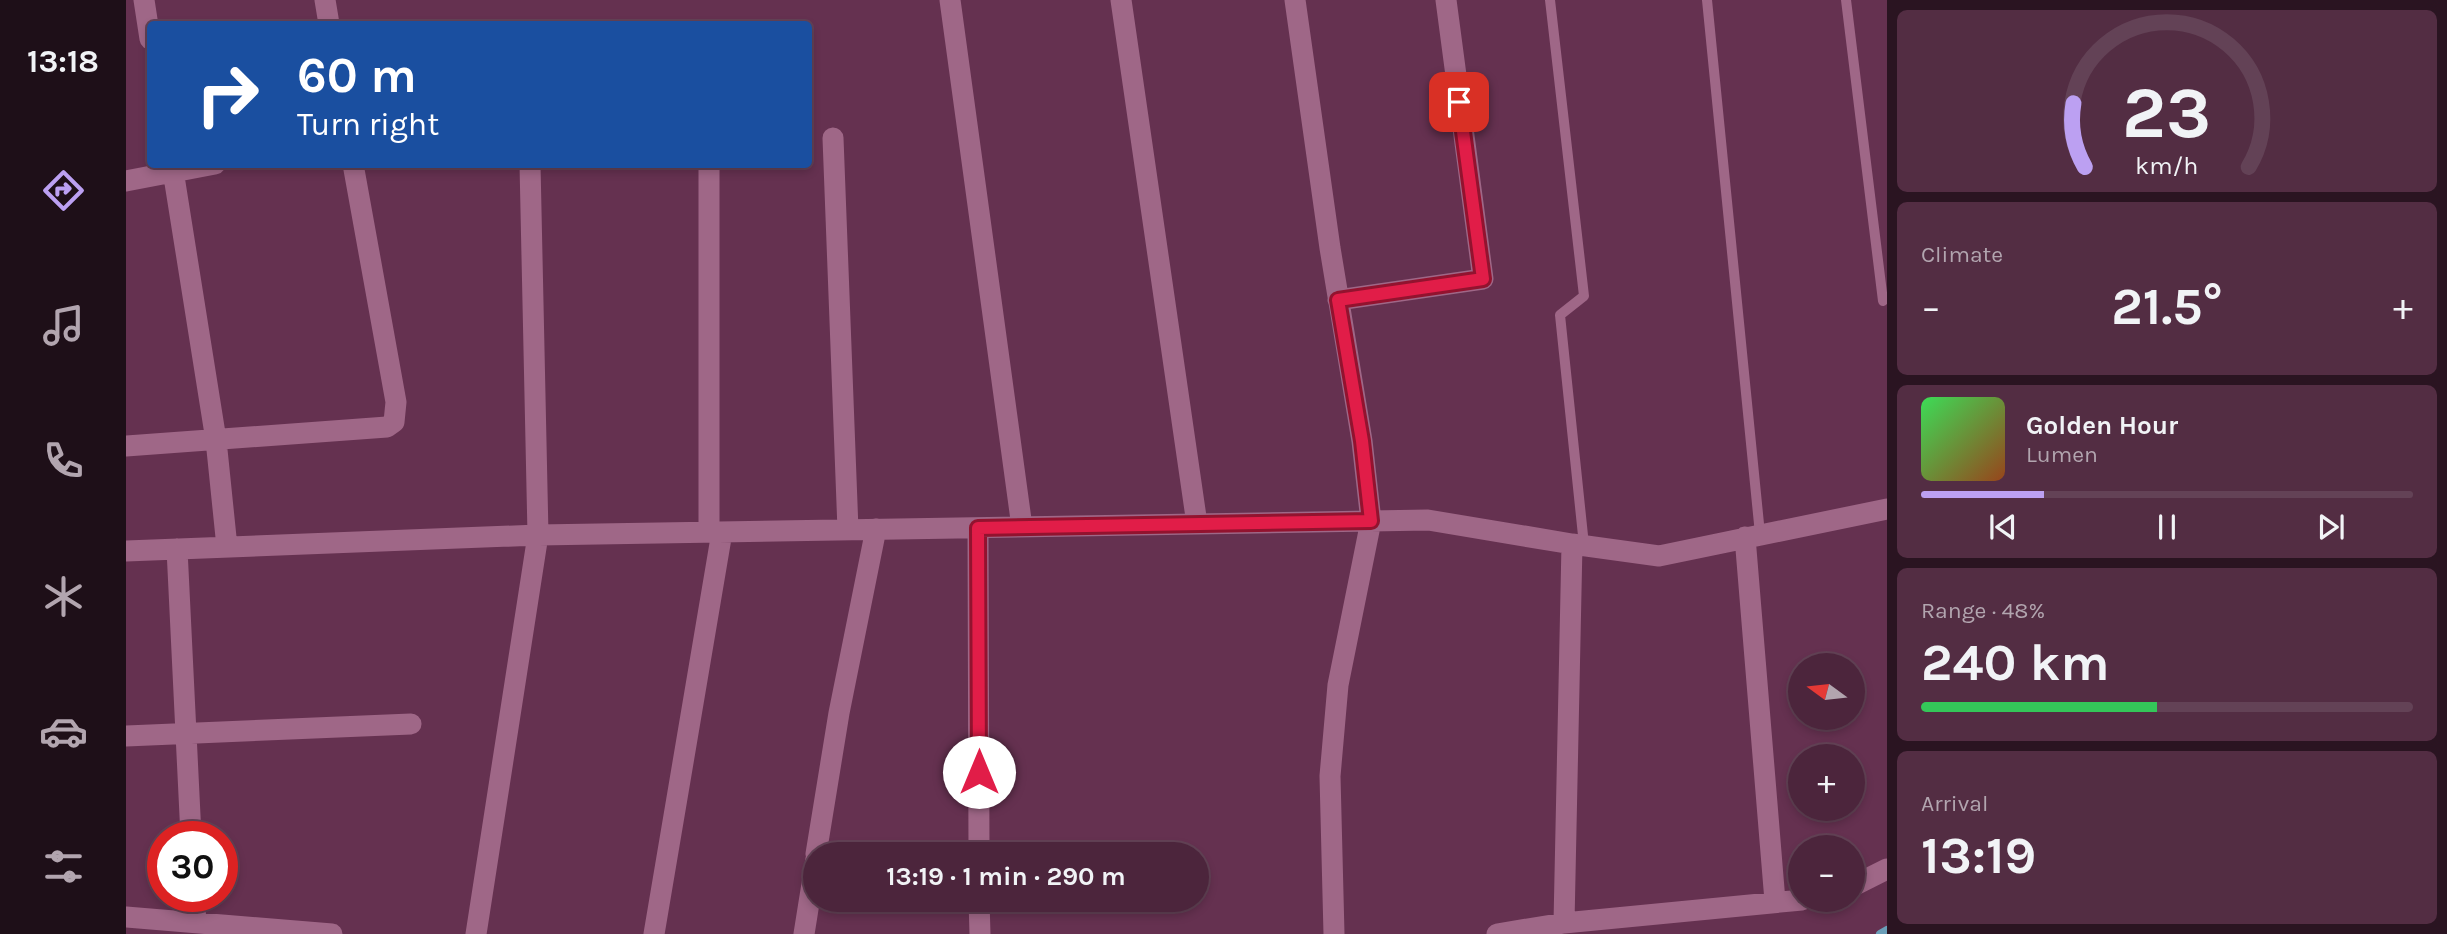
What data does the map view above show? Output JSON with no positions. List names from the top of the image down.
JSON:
{
  "north": "left",
  "page": {
    "tabs": "13:18",
    "turn": ["60 m", "Turn right"],
    "tile": [
      "Climate",
      ["Range · 48%", "240 km"],
      ["Arrival", "13:19"]
    ],
    "heat": ["−", "21.5°", "+"],
    "song": ["Golden Hour", "Lumen"],
    "map_buttons": ["+", "−"],
    "limit": "30",
    "trip": "13:19 · 1 min · 290 m",
    "gauge": ["23", "km/h"]
  }
}
